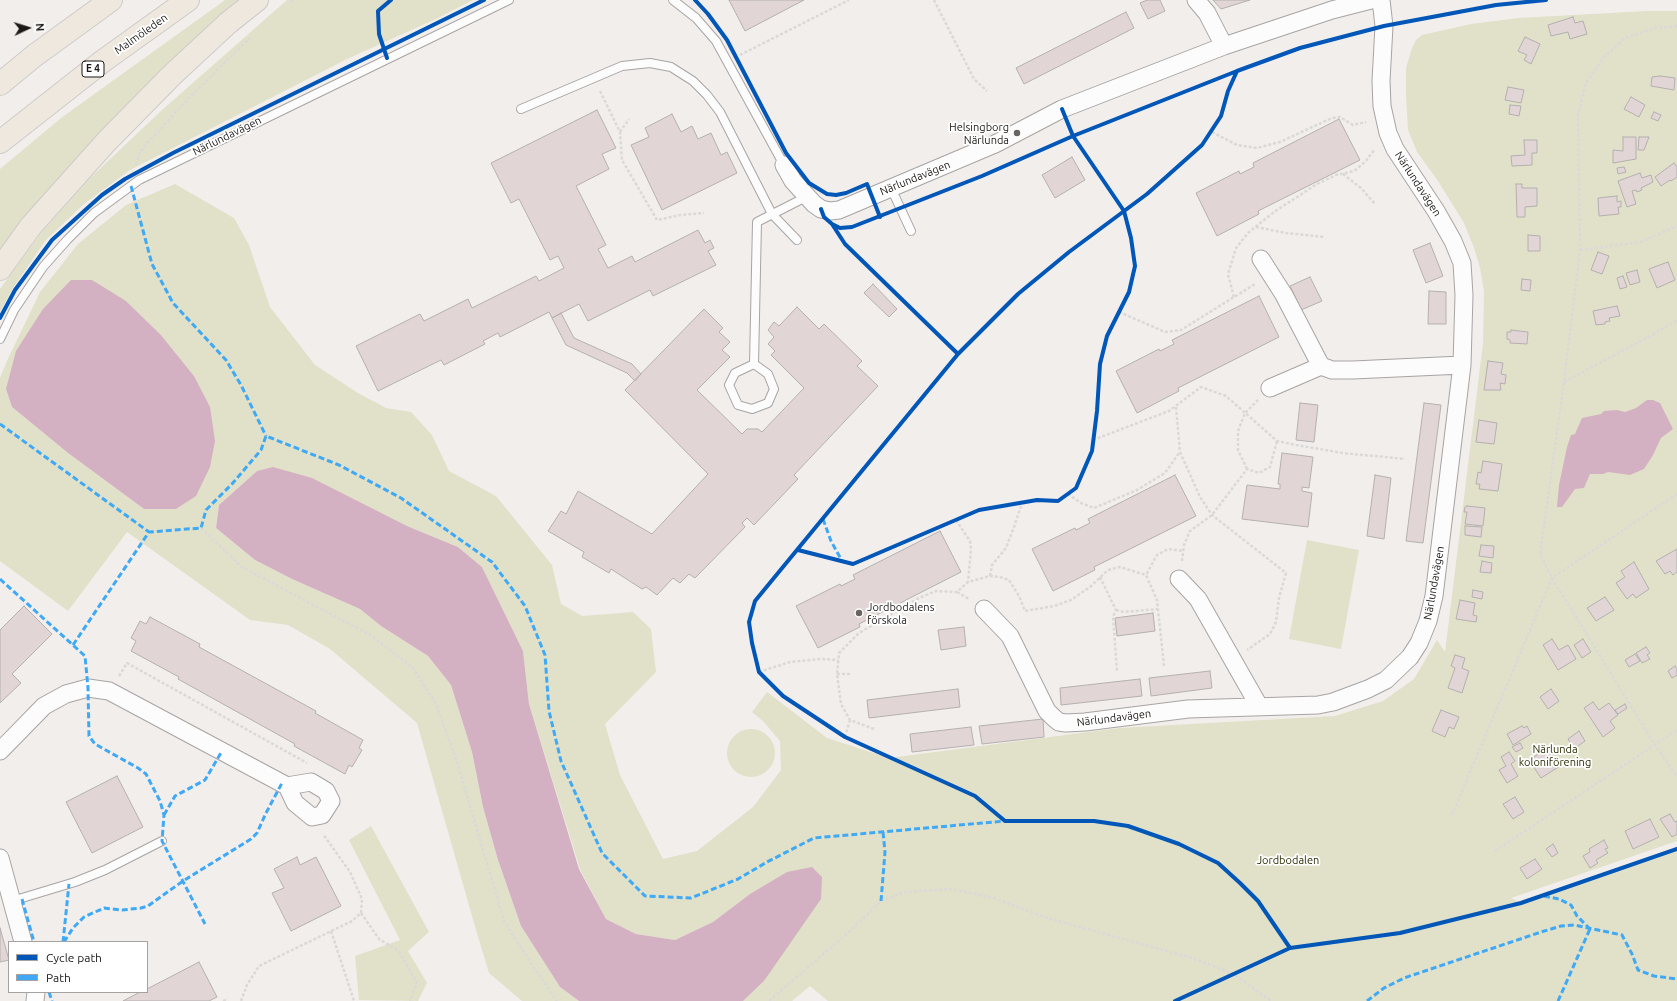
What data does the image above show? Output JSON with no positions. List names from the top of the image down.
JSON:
{
  "streets": {
    "highway": ["Malmöleden", "E 4"],
    "street": ["Närlundavägen"]
  },
  "parks": ["Närlunda koloniförening", "Jordbodalen"],
  "places": ["Helsingborg Närlunda", "Jordbodalens förskola"],
  "legend": ["Cycle path", "Path"],
  "north": "right"
}
